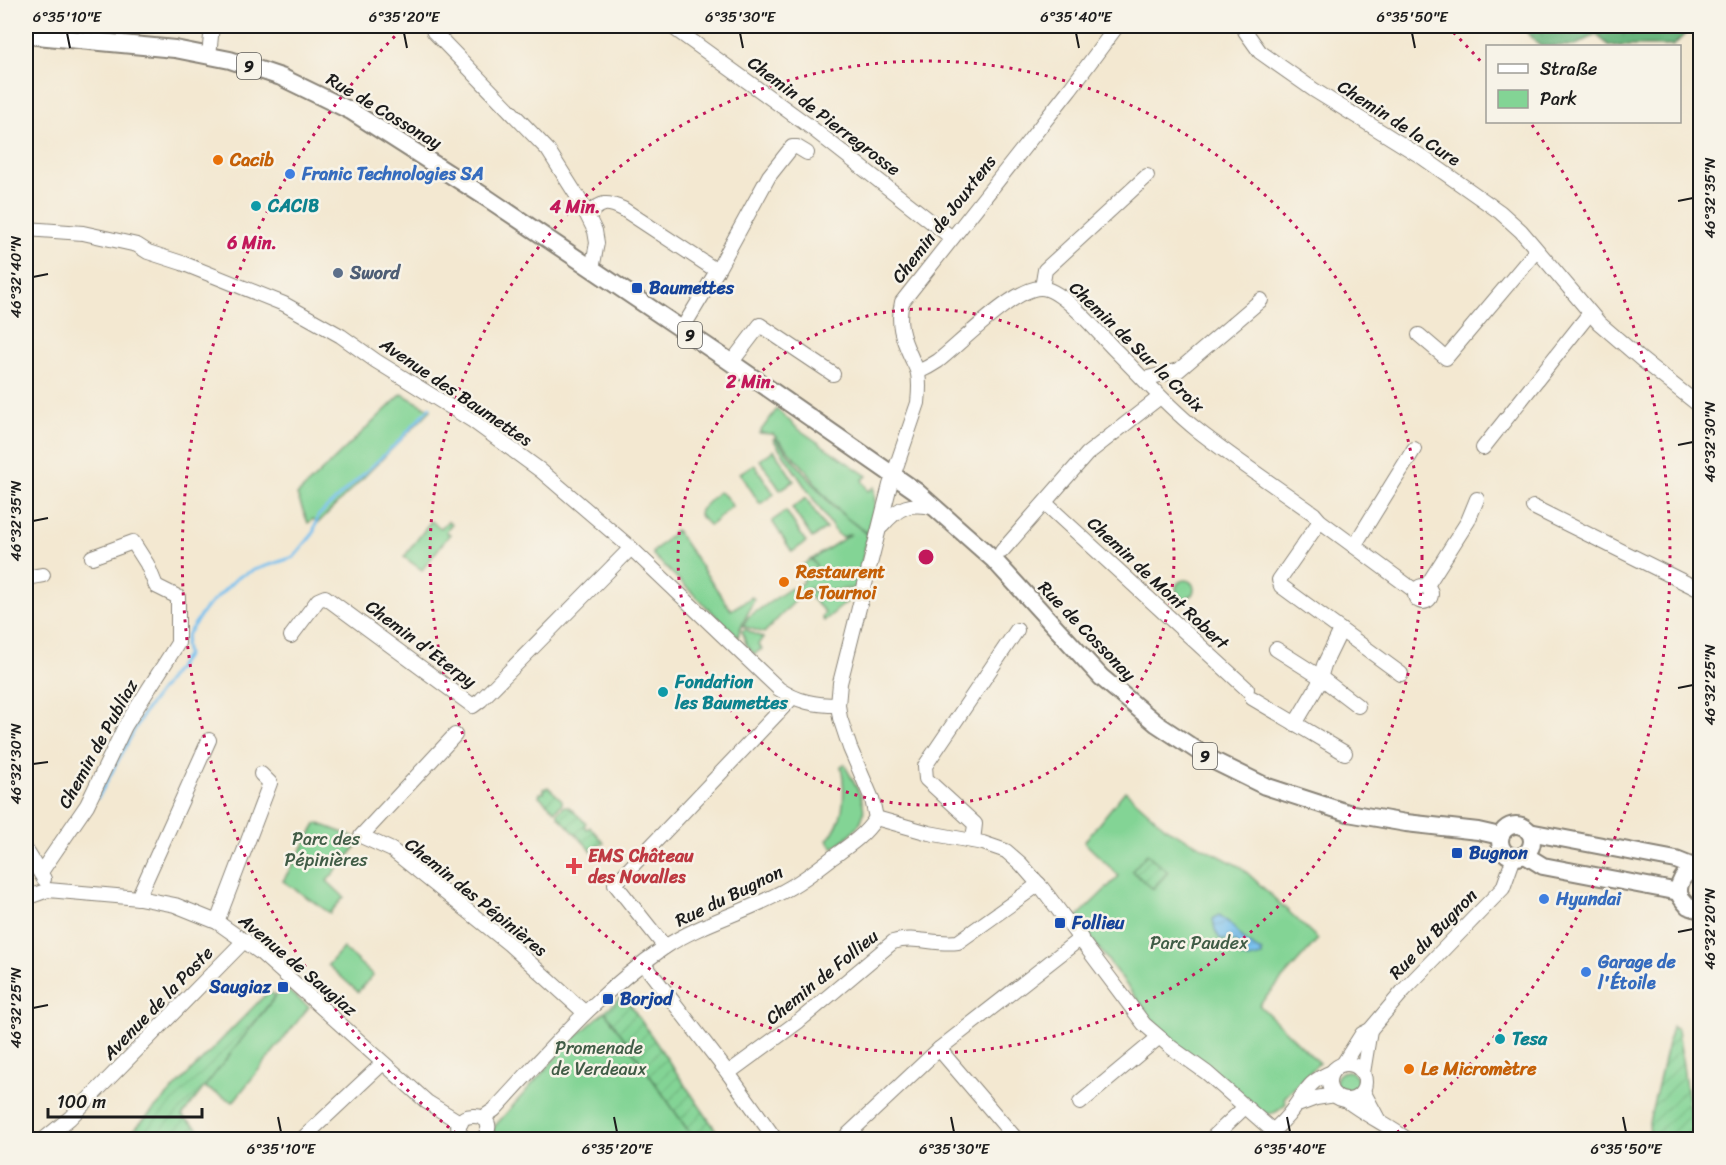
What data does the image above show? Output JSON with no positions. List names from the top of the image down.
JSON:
{
  "streets": {
    "main road": ["9", "Rue de Cossonay"],
    "street": [
      "Chemin de Pierregrosse",
      "Chemin de la Cure",
      "Chemin de Jouxtens",
      "Chemin de Sur la Croix",
      "Avenue des Baumettes",
      "Chemin de Mont Robert",
      "Chemin d'Eterpy",
      "Chemin de Publiaz",
      "Rue du Bugnon",
      "Chemin des Pépinières",
      "Avenue de Saugiaz",
      "Chemin de Follieu",
      "Avenue de la Poste"
    ]
  },
  "crossings": [
    ["9", "Rue de Cossonay"],
    ["Rue de Cossonay", "Chemin de Jouxtens"],
    ["Rue de Cossonay", "Rue du Bugnon"],
    ["Chemin de Pierregrosse", "Chemin de Jouxtens"],
    ["Chemin de Jouxtens", "Chemin de Sur la Croix"],
    ["Chemin de Jouxtens", "Avenue des Baumettes"],
    ["Chemin de Jouxtens", "Rue du Bugnon"],
    ["Avenue des Baumettes", "Chemin d'Eterpy"],
    ["Rue du Bugnon", "Chemin des Pépinières"],
    ["Rue du Bugnon", "Chemin de Follieu"],
    ["Avenue de Saugiaz", "Avenue de la Poste"]
  ],
  "parks": ["Parc des Pépinières", "Parc Paudex", "Promenade de Verdeaux"],
  "places": {
    "other": [
      "Cacib",
      "Franic Technologies SA",
      "CACIB",
      "Sword",
      "Restaurent Le Tournoi",
      "Fondation les Baumettes",
      "Hyundai",
      "Garage de l'Étoile",
      "Tesa",
      "Le Micromètre"
    ],
    "transit": [
      "Baumettes",
      "Bugnon",
      "Follieu",
      "Saugiaz",
      "Borjod"
    ],
    "health": ["EMS Château des Novalles"]
  },
  "legend": ["Straße", "Park"],
  "scale_bar": "100 m",
  "coordinates": [
    "6°35'10\"E",
    "6°35'20\"E",
    "6°35'30\"E",
    "6°35'40\"E",
    "6°35'50\"E",
    "46°32'35\"N",
    "46°32'40\"N",
    "46°32'30\"N",
    "46°32'25\"N",
    "46°32'20\"N"
  ],
  "rings": ["4 Min.", "6 Min.", "2 Min."]
}
